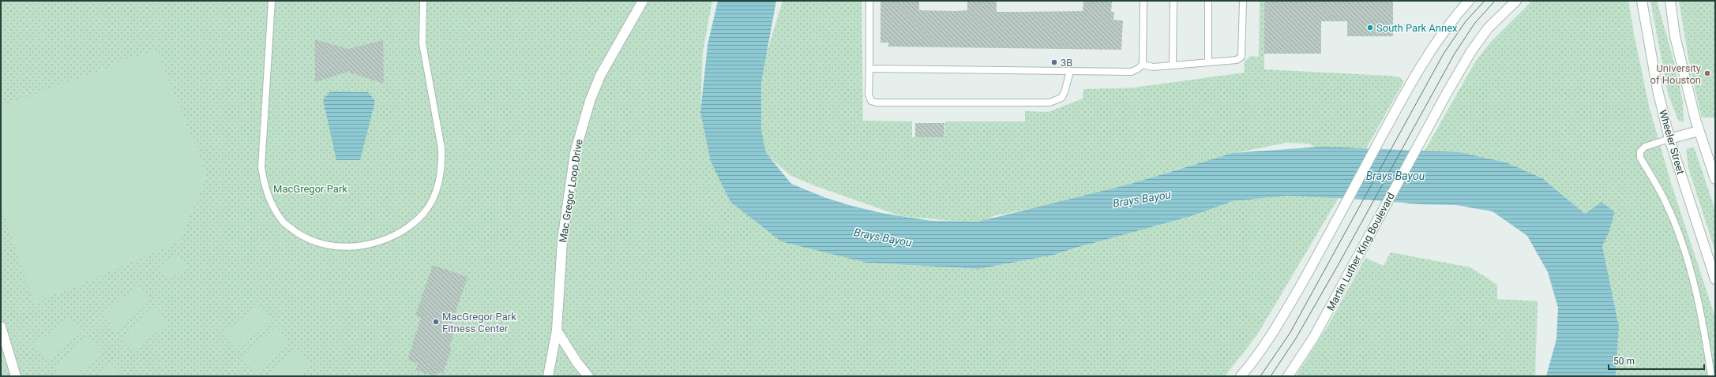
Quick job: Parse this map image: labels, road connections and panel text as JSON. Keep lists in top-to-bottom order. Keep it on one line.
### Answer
{"streets":{"main road":["Wheeler Street","Mac Gregor Loop Drive","Martin Luther King Boulevard"]},"water":["Brays Bayou"],"parks":["MacGregor Park"],"places":["South Park Annex","3B","University of Houston","MacGregor Park Fitness Center"],"scale_bar":"50 m"}
